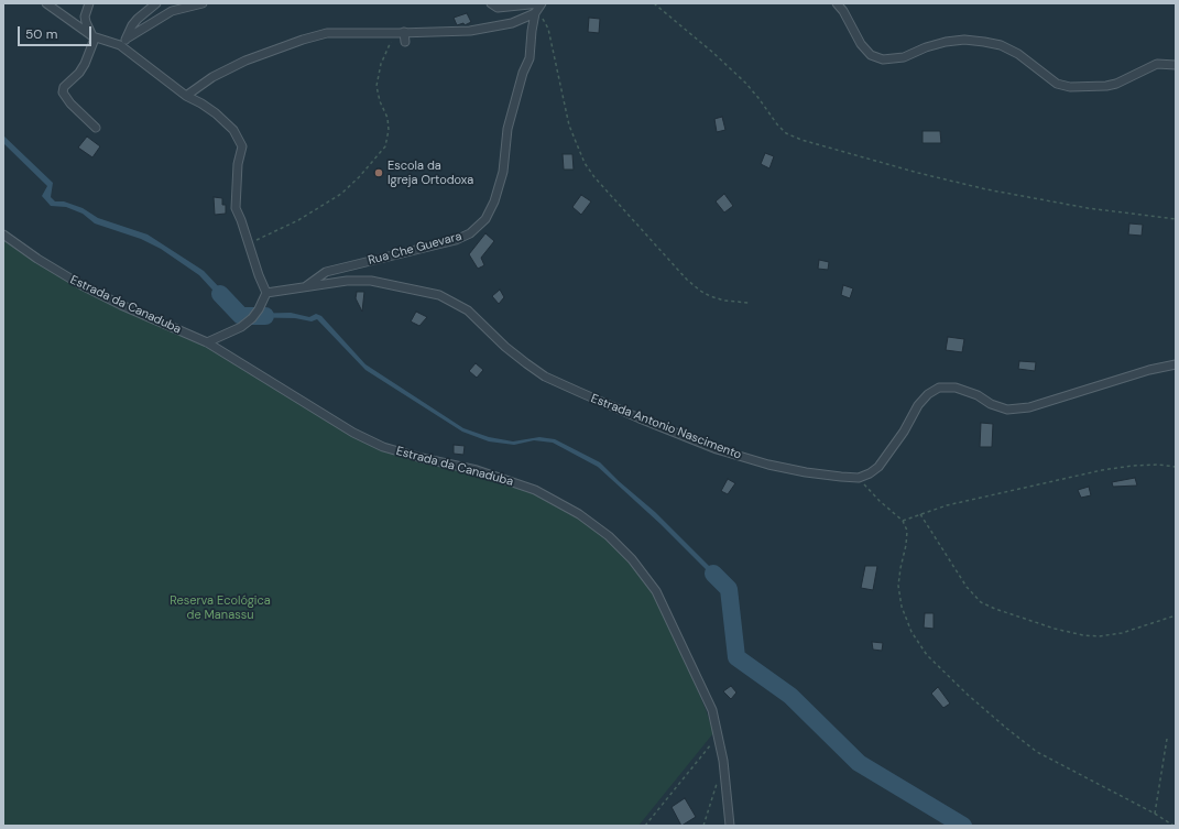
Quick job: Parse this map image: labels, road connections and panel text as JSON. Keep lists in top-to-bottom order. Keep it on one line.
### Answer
{"streets":{"street":["Rua Che Guevara","Estrada da Canaduba","Estrada Antonio Nascimento"]},"crossings":[["Rua Che Guevara","Estrada Antonio Nascimento"]],"parks":["Reserva Ecológica de Manassu"],"places":["Escola da Igreja Ortodoxa"],"scale_bar":"50 m"}
